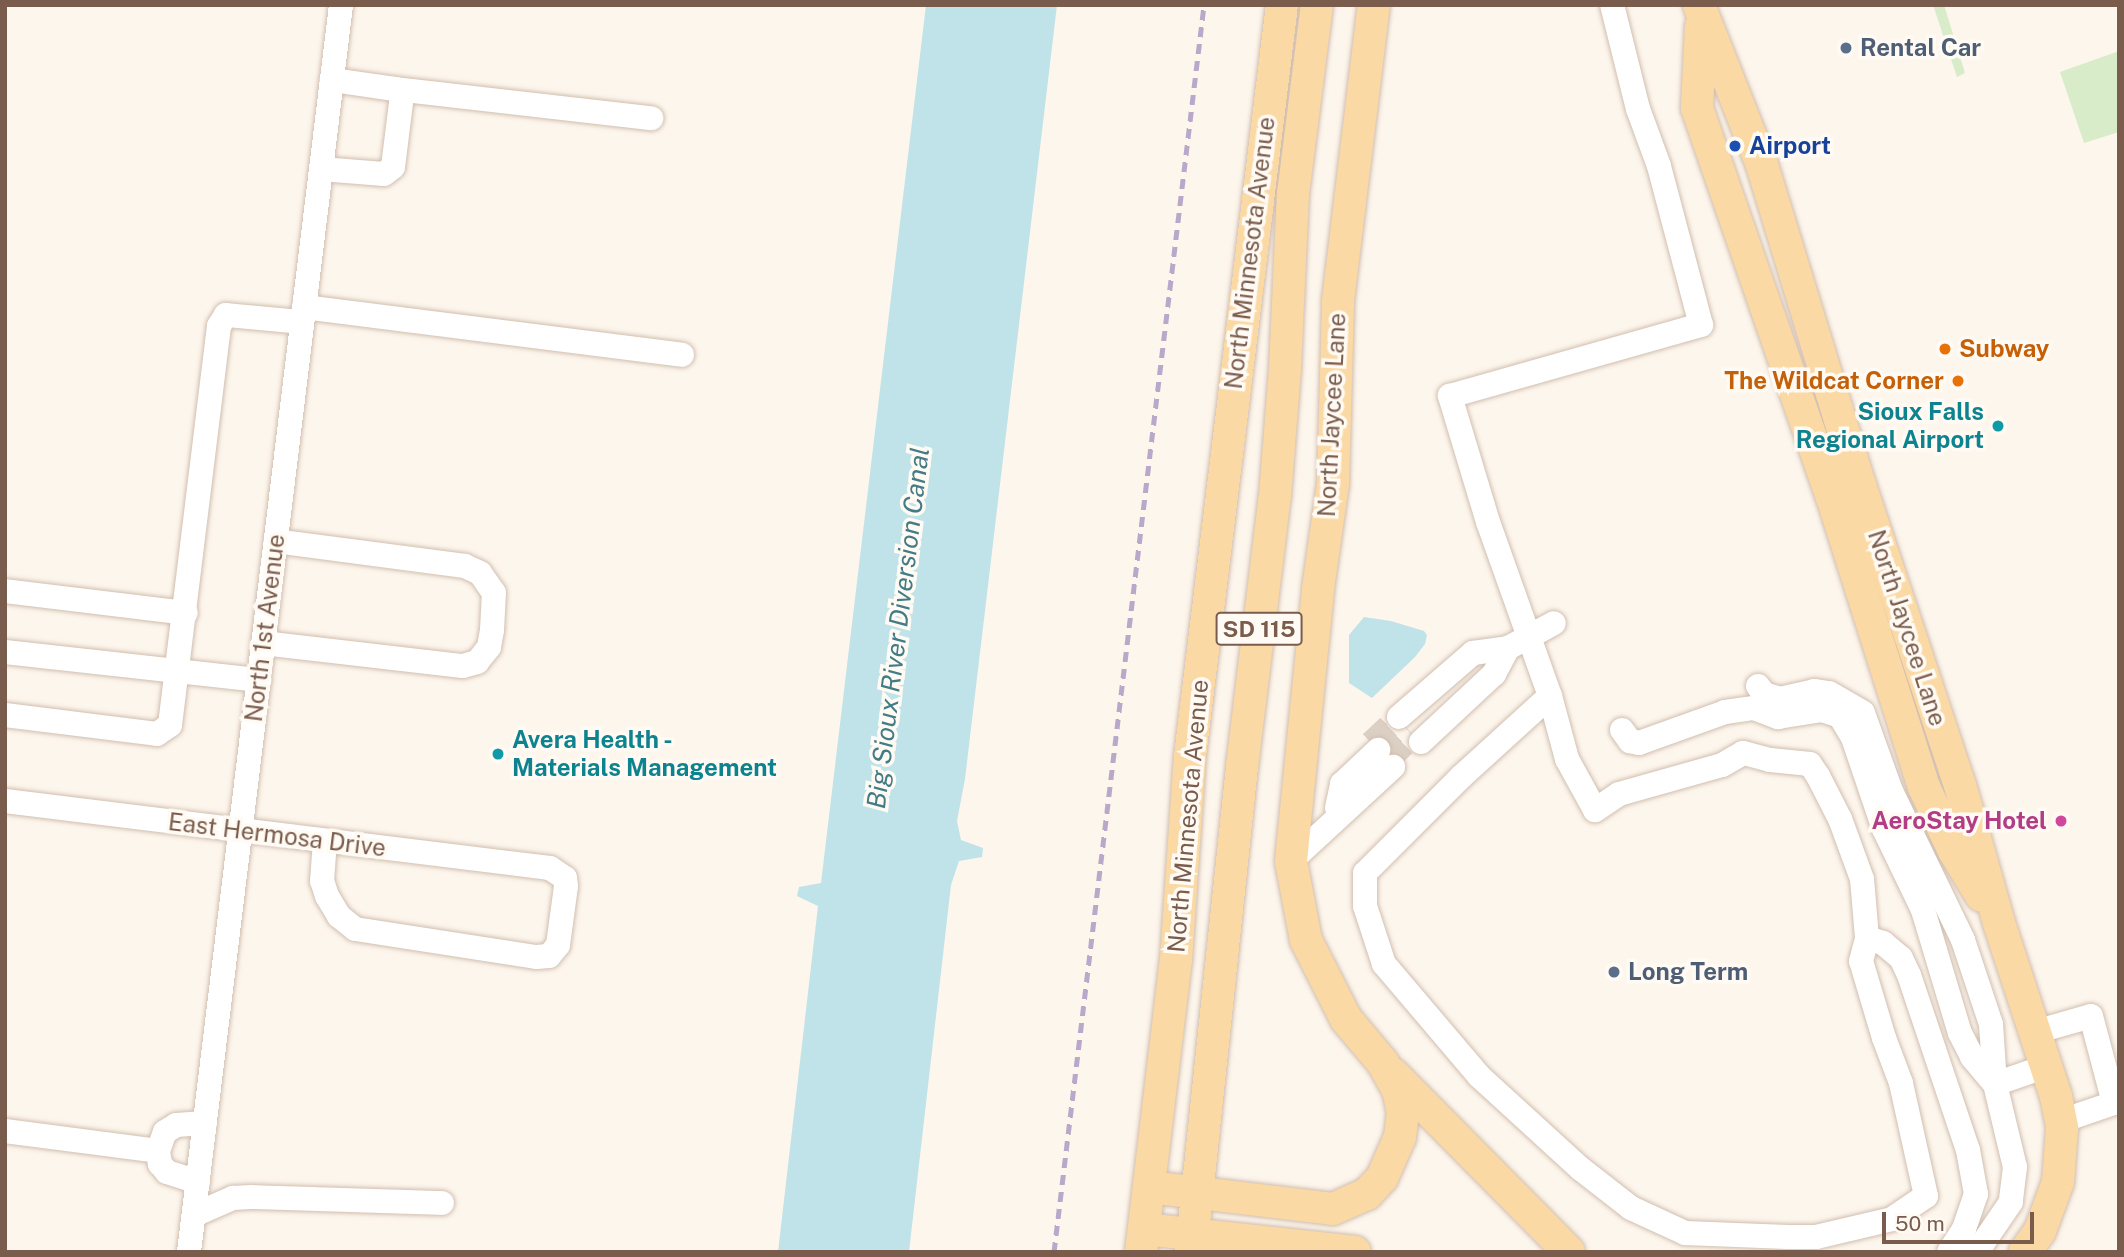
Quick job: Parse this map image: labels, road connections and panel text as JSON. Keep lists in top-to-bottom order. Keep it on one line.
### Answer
{"streets":{"main road":["North Minnesota Avenue","North Jaycee Lane","SD 115"],"street":["North 1st Avenue","East Hermosa Drive"]},"crossings":[["North Minnesota Avenue","North Jaycee Lane"],["North 1st Avenue","East Hermosa Drive"]],"water":["Big Sioux River Diversion Canal"],"places":["Rental Car","Airport","Subway","The Wildcat Corner","Sioux Falls Regional Airport","Avera Health - Materials Management","AeroStay Hotel","Long Term"],"scale_bar":"50 m"}
